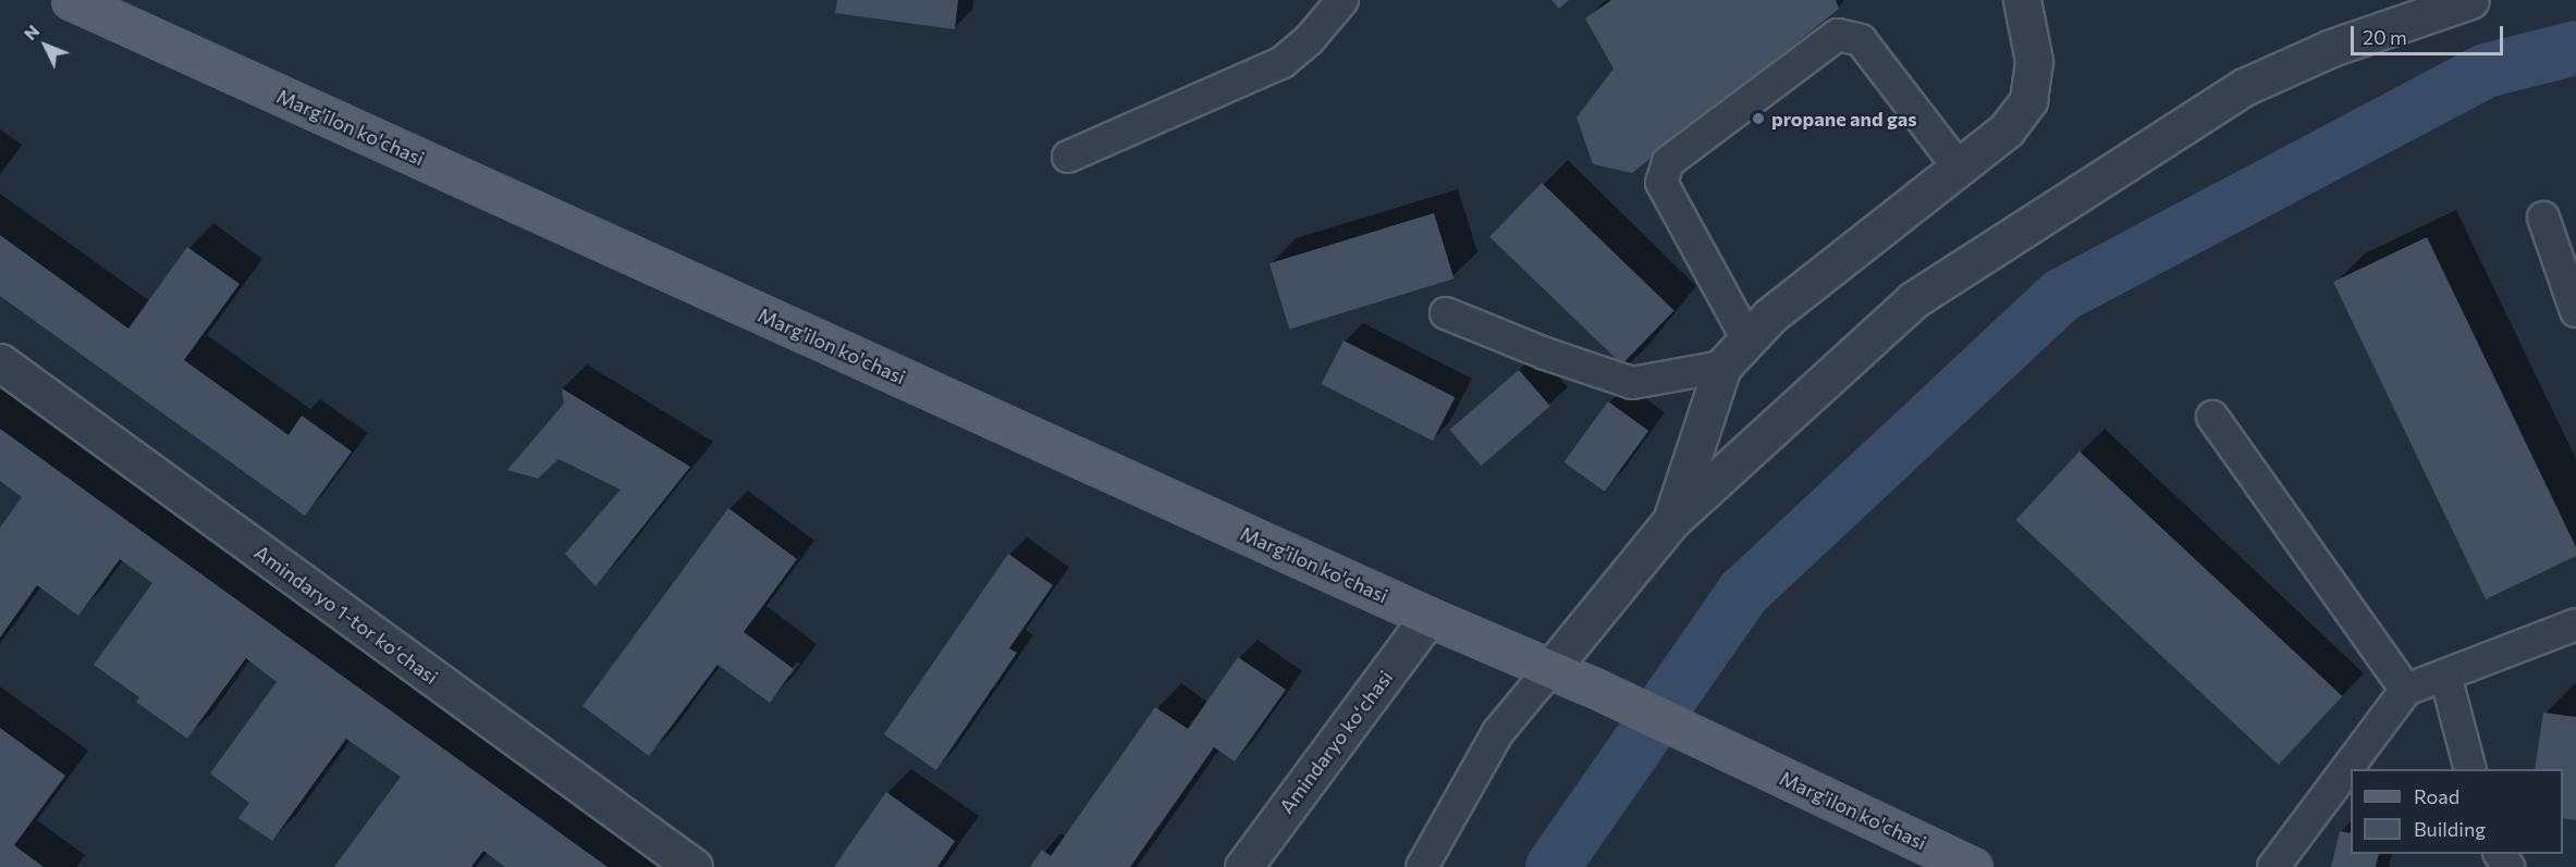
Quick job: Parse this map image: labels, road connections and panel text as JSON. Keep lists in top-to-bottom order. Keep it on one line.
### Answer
{"streets":{"main road":["Marg'ilon ko'chasi"],"street":["Amindaryo 1-tor koʻchasi","Amindaryo koʻchasi"]},"crossings":[["Marg'ilon ko'chasi","Amindaryo koʻchasi"]],"places":["propane and gas"],"legend":["Road","Building"],"scale_bar":"20 m","north":"top left"}
